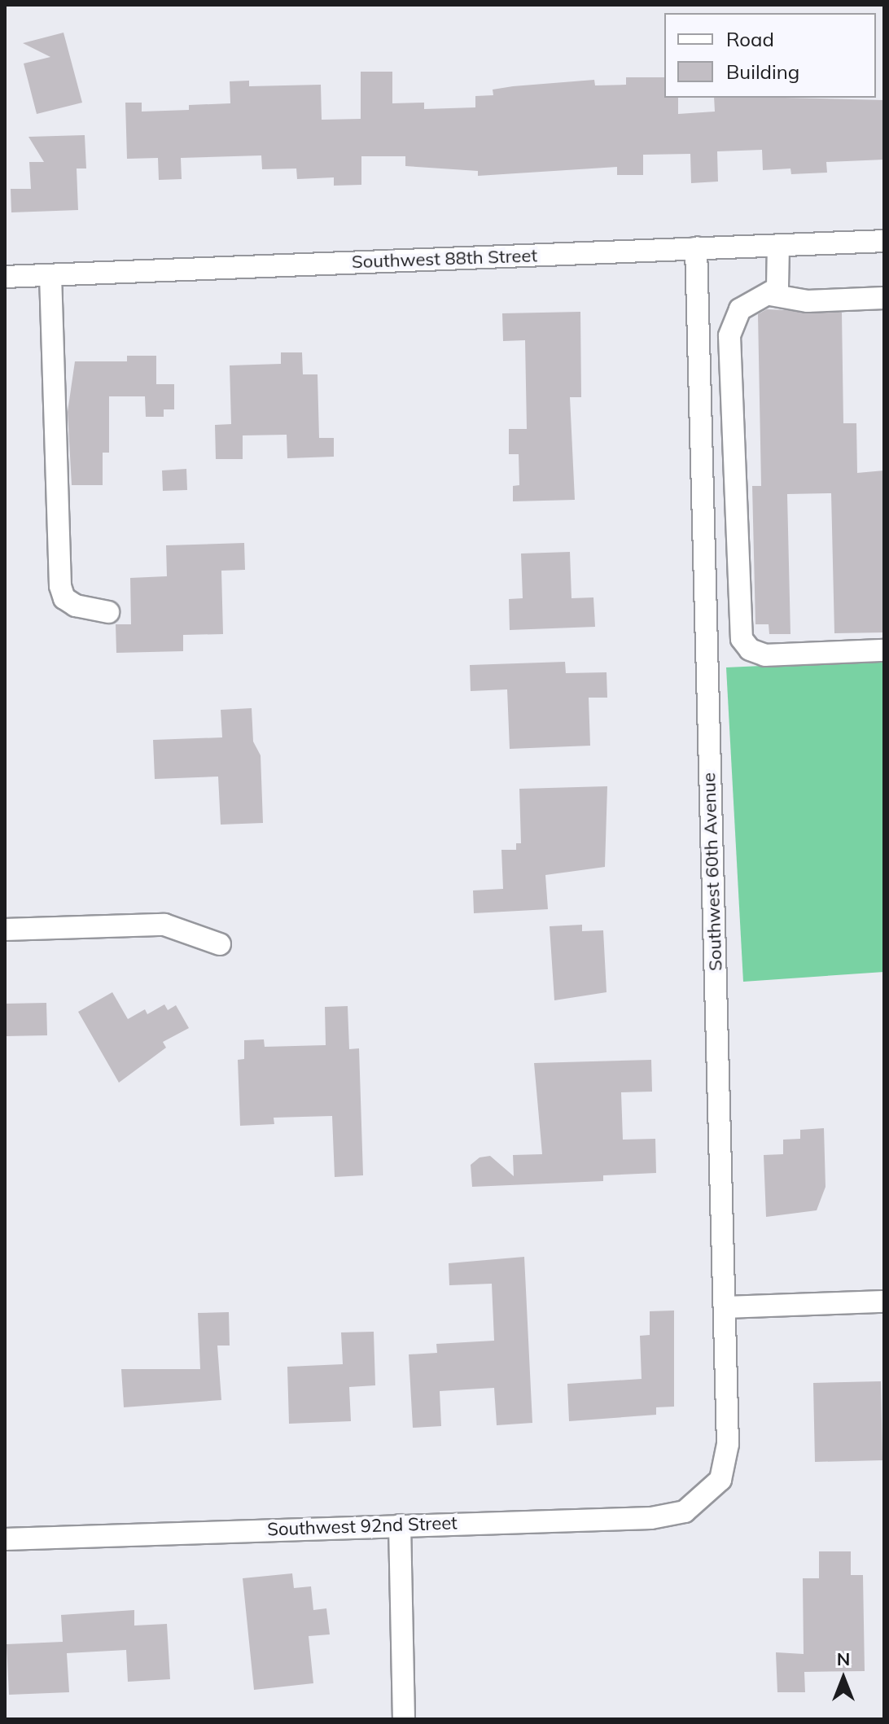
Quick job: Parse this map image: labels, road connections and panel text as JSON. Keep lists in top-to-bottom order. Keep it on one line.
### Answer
{"streets":{"street":["Southwest 88th Street","Southwest 60th Avenue","Southwest 92nd Street"]},"crossings":[["Southwest 88th Street","Southwest 60th Avenue"],["Southwest 60th Avenue","Southwest 92nd Street"]],"legend":["Road","Building"],"north":"top"}
